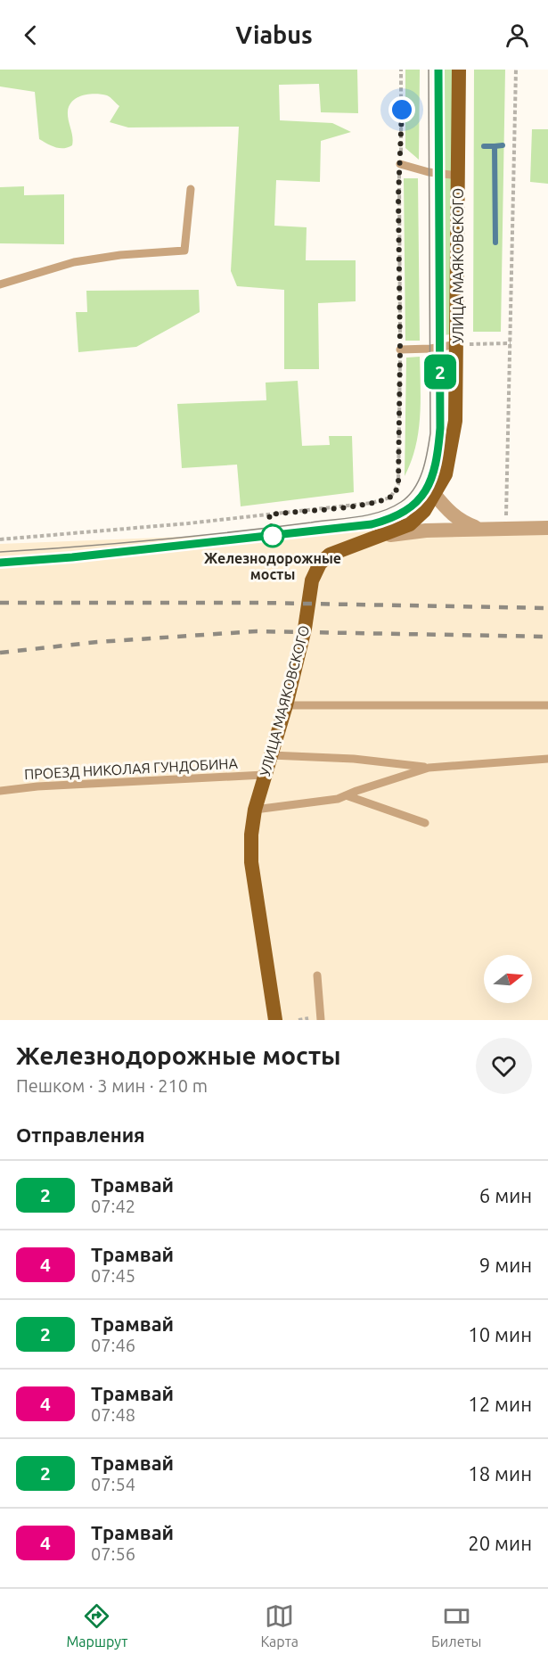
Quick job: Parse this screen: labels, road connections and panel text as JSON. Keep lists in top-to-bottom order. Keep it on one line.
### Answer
{"streets":{"main road":["УЛИЦА МАЯКОВСКОГО"],"lane":["ПРОЕЗД НИКОЛАЯ ГУНДОБИНА"]},"crossings":[["УЛИЦА МАЯКОВСКОГО","ПРОЕЗД НИКОЛАЯ ГУНДОБИНА"]],"places":["Железнодорожные мосты"],"lines":["tram line 2"],"north":"right","page":{"header":"Viabus","on_map":"2","heading":[["Железнодорожные мосты","Пешком · 3 мин · 210 m"],"Отправления"],"list":[{"mark":"2","name":"Трамвай","note":"07:42","value":"6 мин"},{"mark":"4","name":"Трамвай","note":"07:45","value":"9 мин"},{"mark":"2","name":"Трамвай","note":"07:46","value":"10 мин"},{"mark":"4","name":"Трамвай","note":"07:48","value":"12 мин"},{"mark":"2","name":"Трамвай","note":"07:54","value":"18 мин"},{"mark":"4","name":"Трамвай","note":"07:56","value":"20 мин"}],"tabs":["Маршрут","Карта","Билеты"]}}
